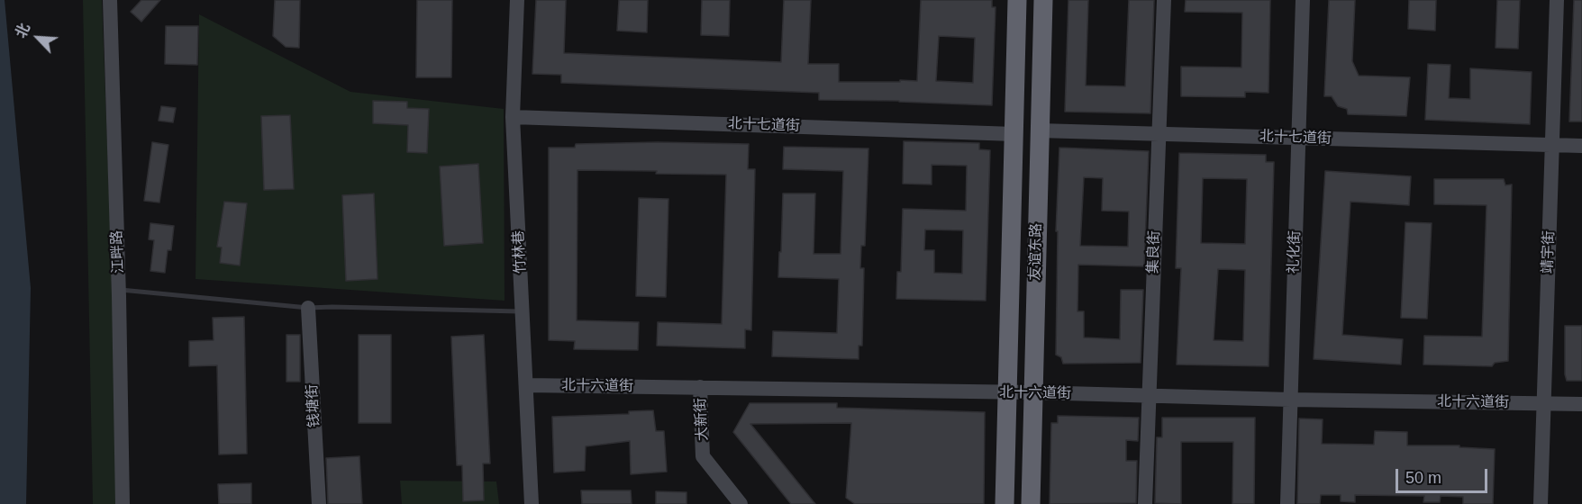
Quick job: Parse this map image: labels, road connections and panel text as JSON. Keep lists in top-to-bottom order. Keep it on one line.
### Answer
{"streets":{"highway":["友谊东路"],"street":["北十七道街","江畔路","竹林巷","集良街","礼化街","靖宇街","北十六道街","钱塘街","大新街"]},"crossings":[["北十七道街","竹林巷"],["北十七道街","友谊东路"],["北十七道街","集良街"],["北十七道街","礼化街"],["北十七道街","靖宇街"],["竹林巷","北十六道街"],["友谊东路","北十六道街"],["集良街","北十六道街"],["礼化街","北十六道街"],["靖宇街","北十六道街"],["北十六道街","大新街"]],"scale_bar":"50 m","north":"top left"}
